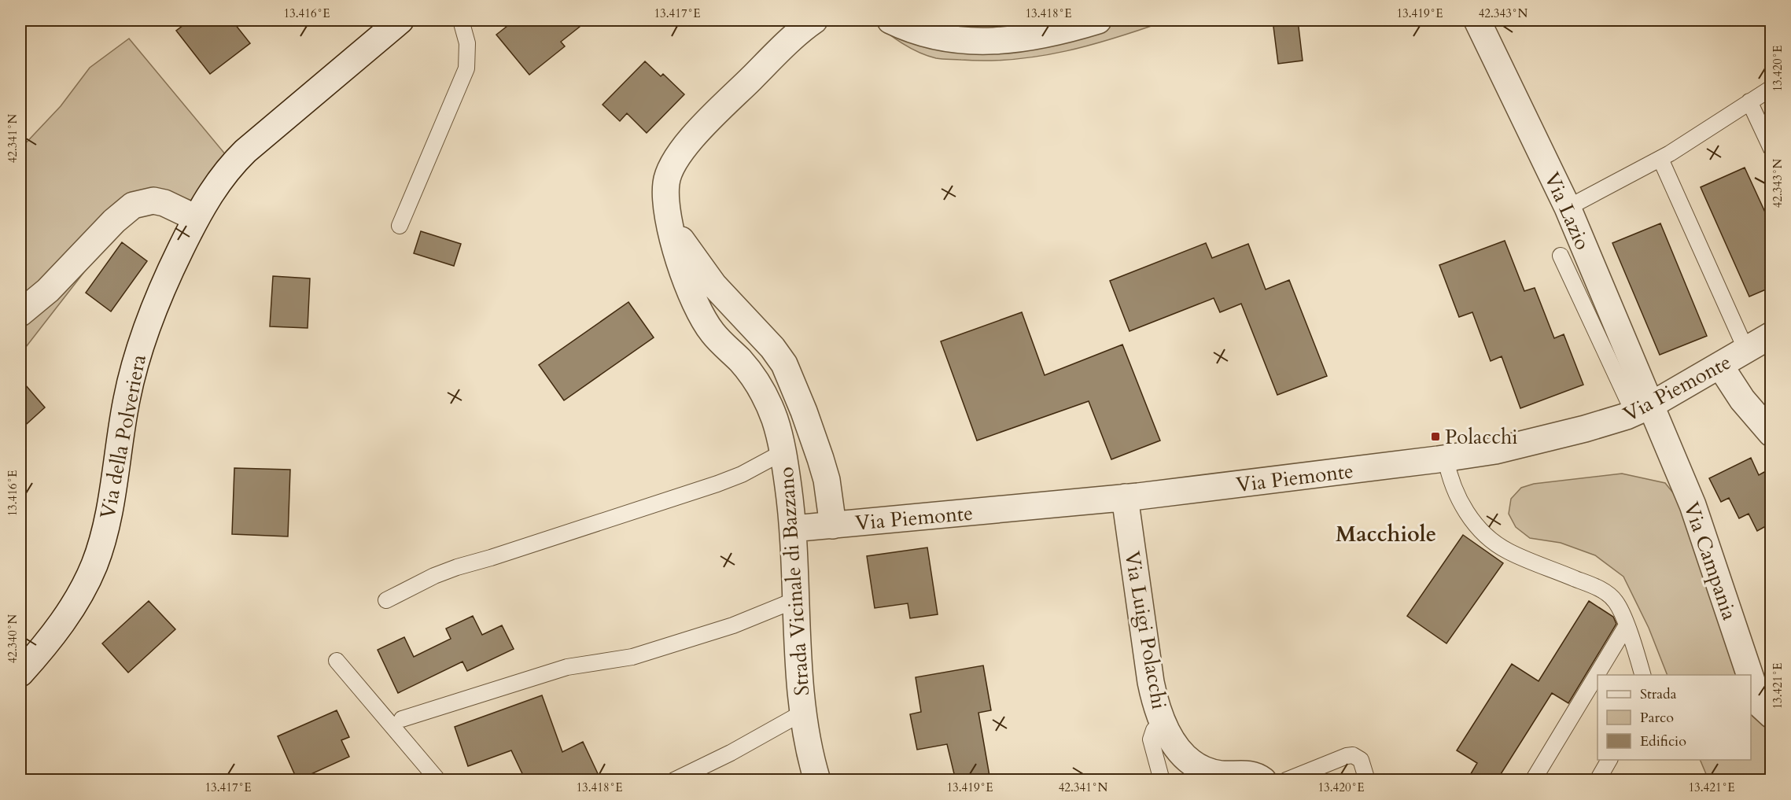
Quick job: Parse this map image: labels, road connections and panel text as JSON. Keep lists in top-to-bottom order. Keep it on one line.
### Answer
{"streets":{"street":["Via Lazio","Via Piemonte","Via della Polveriera","Via Campania","Strada Vicinale di Bazzano","Via Luigi Polacchi"]},"crossings":[["Via Lazio","Via Piemonte"],["Via Lazio","Via Campania"],["Via Piemonte","Via Campania"],["Via Piemonte","Strada Vicinale di Bazzano"],["Via Piemonte","Via Luigi Polacchi"]],"districts":["Macchiole"],"places":{"transit":["Polacchi"]},"legend":["Strada","Parco","Edificio"],"coordinates":["13.416°E","13.417°E","13.418°E","13.419°E","42.343°N","13.420°E","42.341°N","42.340°N","13.421°E"]}
